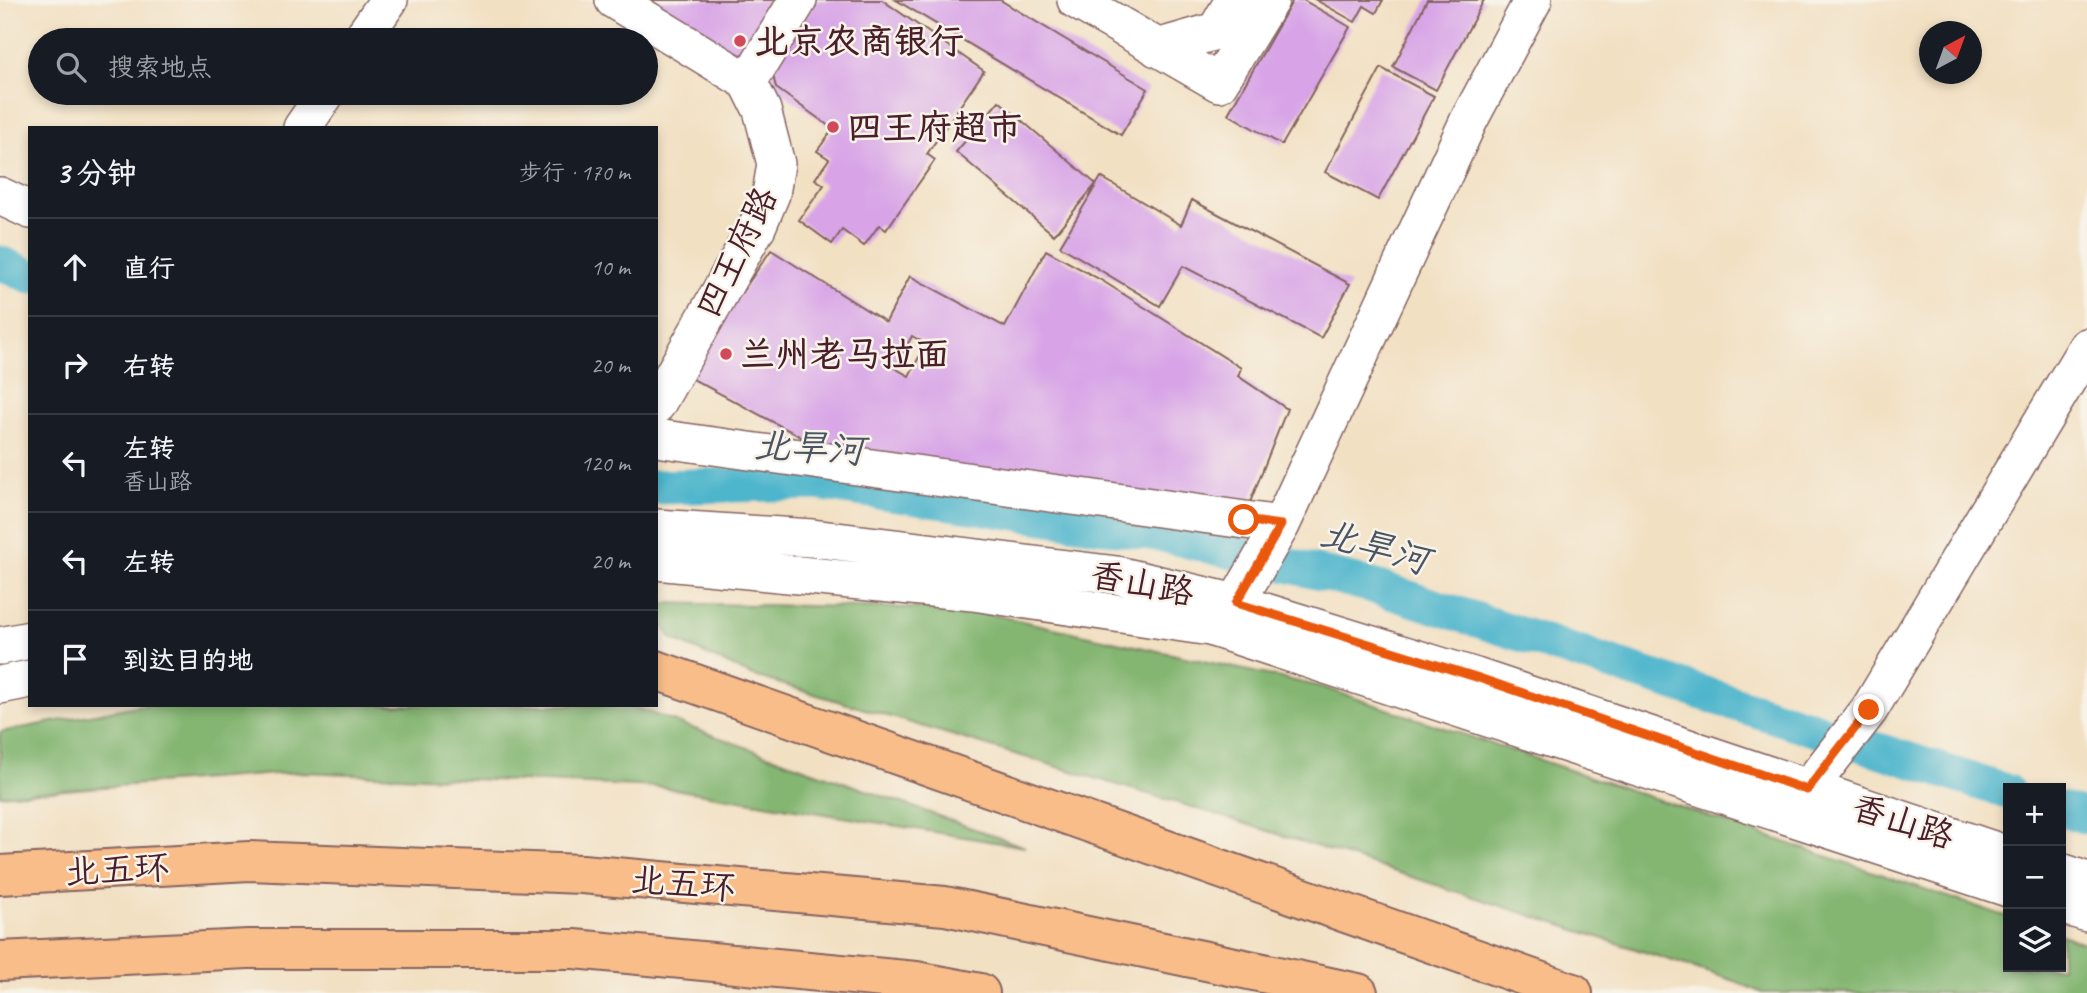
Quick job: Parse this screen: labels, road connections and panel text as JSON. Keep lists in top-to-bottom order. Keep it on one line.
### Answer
{"streets":{"highway":["北五环"],"street":["四王府路","香山路"]},"water":["北旱河"],"places":["北京农商银行","四王府超市","兰州老马拉面"],"north":"top right","page":{"search":"搜索地点","heading":["3 分钟","步行 · 170 m"],"list":[["直行","10 m"],["右转","20 m"],["左转","香山路","120 m"],["左转","20 m"],"到达目的地"],"map_buttons":["+","−"]}}
